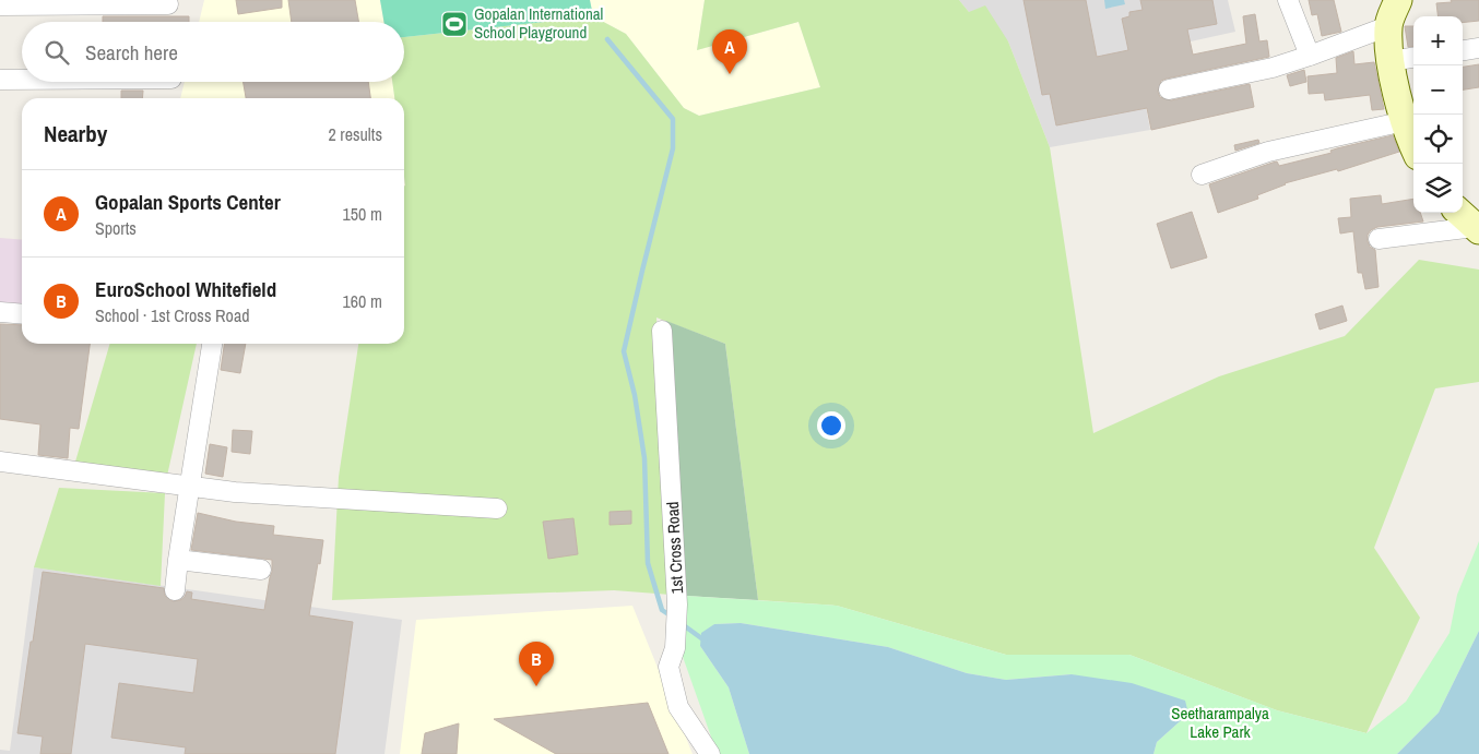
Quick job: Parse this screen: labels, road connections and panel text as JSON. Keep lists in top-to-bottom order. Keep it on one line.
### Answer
{"streets":{"street":["1st Cross Road"]},"parks":["Seetharampalya Lake Park"],"places":{"sports":["Gopalan International School Playground"]},"page":{"map_buttons":["+","−"],"search":"Search here","pins":["A","B"],"heading":["Nearby","2 results"],"list":[{"mark":"A","name":"Gopalan Sports Center","note":"Sports","value":"150 m"},{"mark":"B","name":"EuroSchool Whitefield","note":"School · 1st Cross Road","value":"160 m"}]}}
